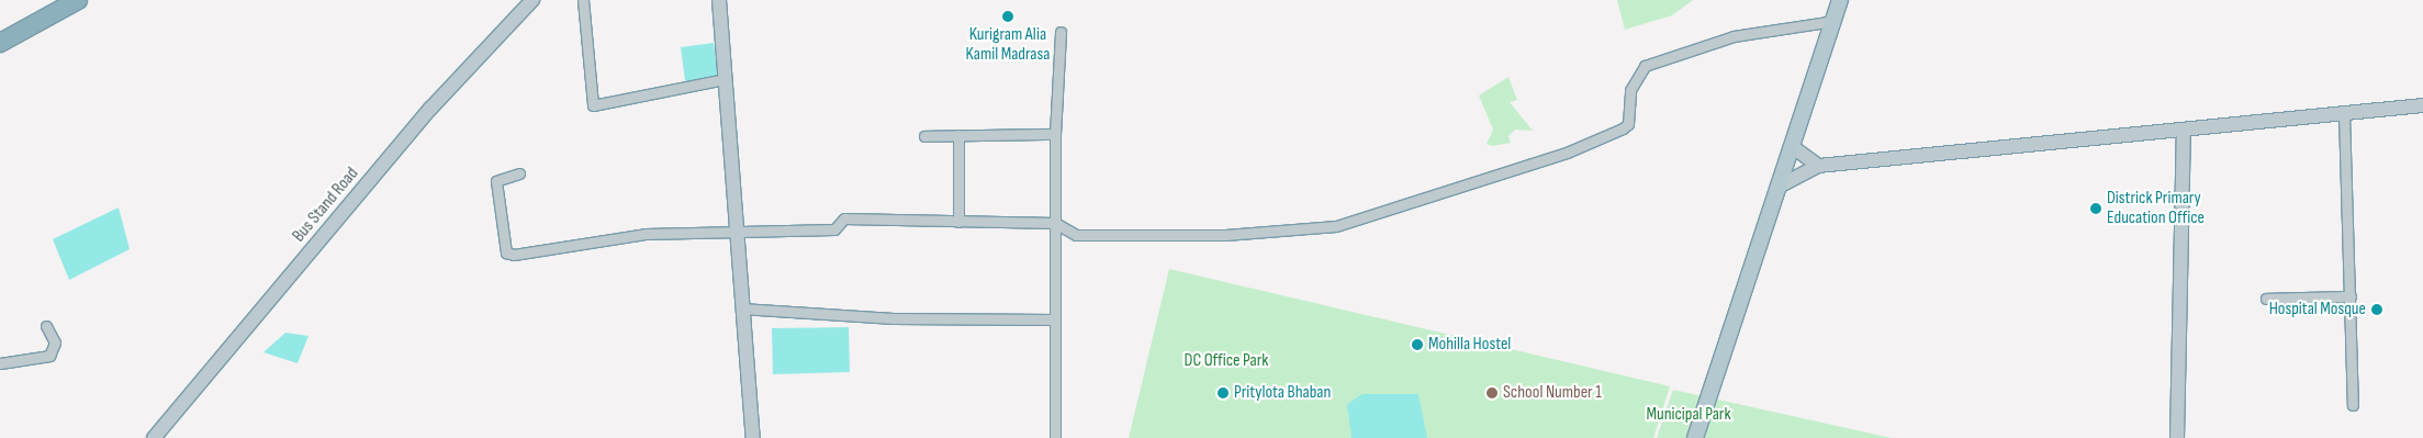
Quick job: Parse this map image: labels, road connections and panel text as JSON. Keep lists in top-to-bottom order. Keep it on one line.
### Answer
{"streets":{"street":["Bus Stand Road"]},"parks":["DC Office Park","Municipal Park"],"places":["Kurigram Alia Kamil Madrasa","Districk Primary Education Office","Hospital Mosque","Mohilla Hostel","Pritylota Bhaban","School Number 1"]}
